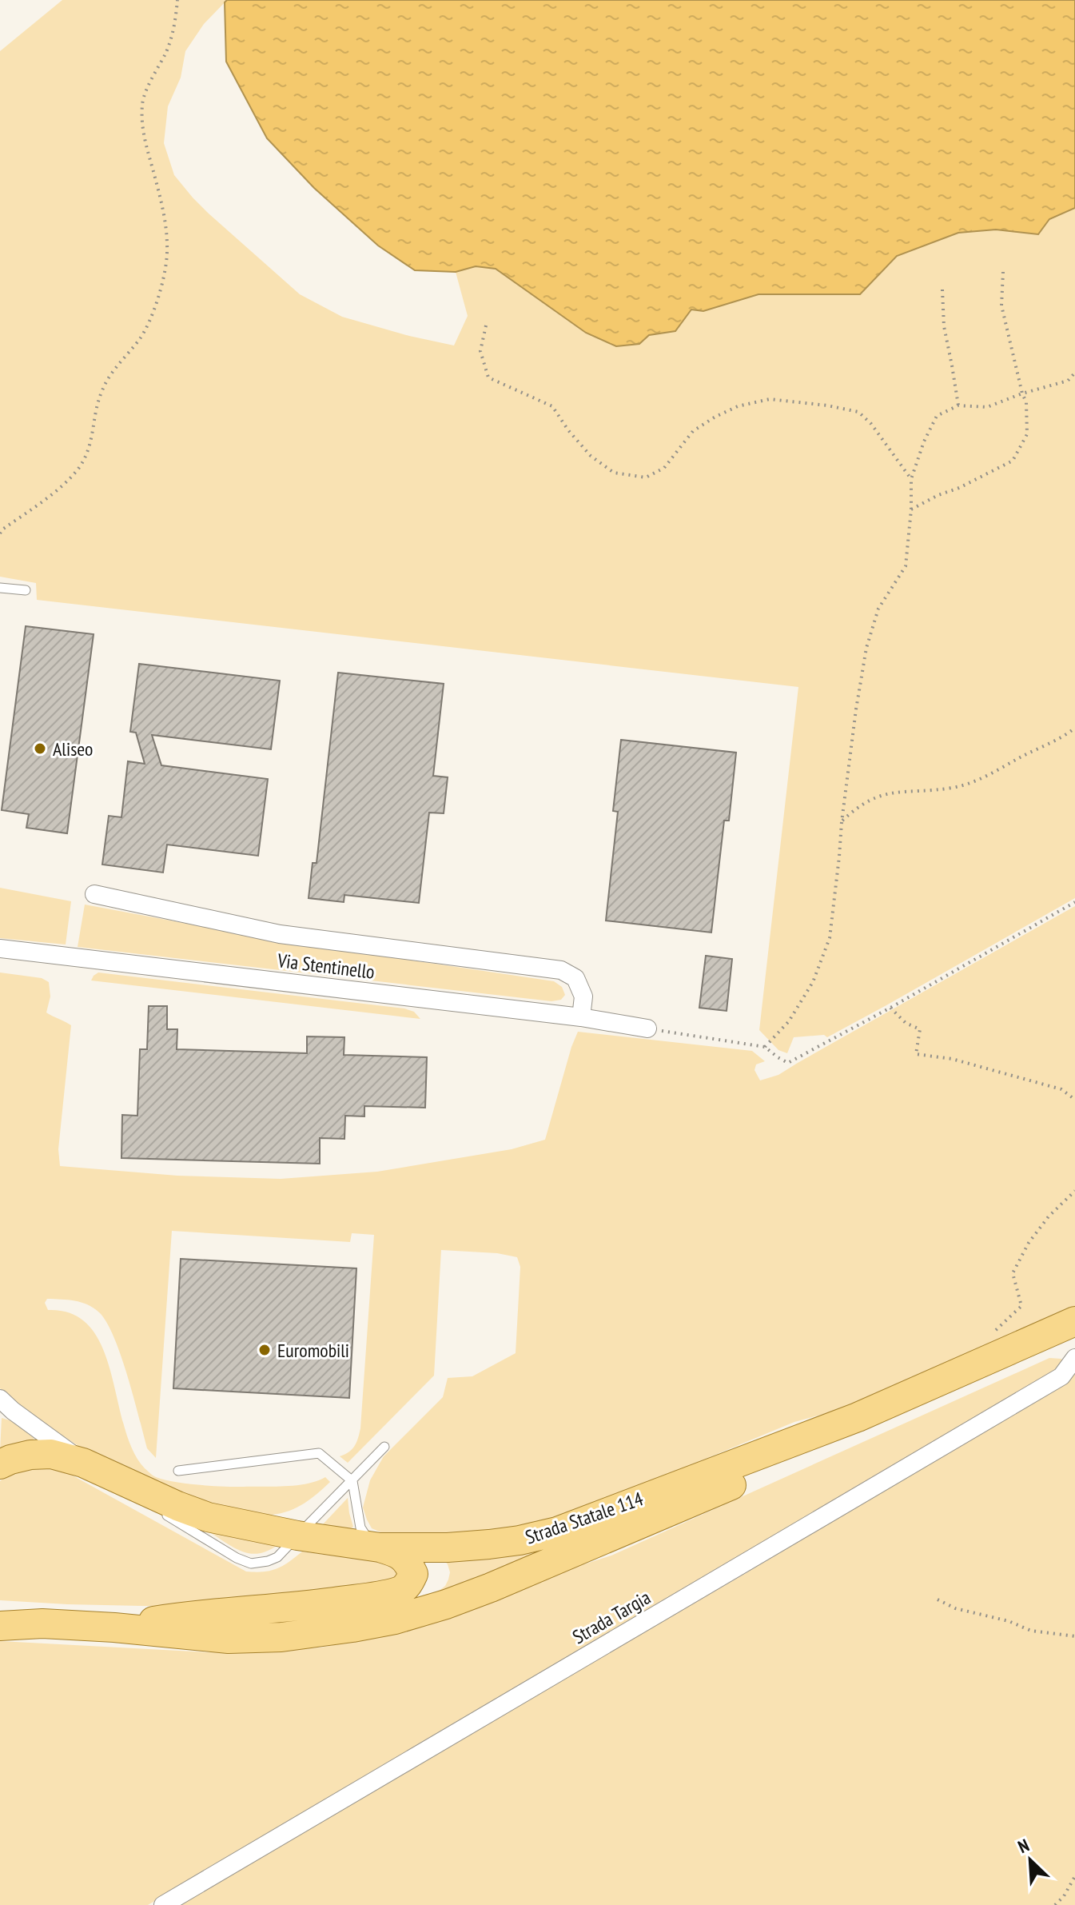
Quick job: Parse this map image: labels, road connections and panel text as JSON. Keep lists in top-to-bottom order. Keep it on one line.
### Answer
{"streets":{"main road":["Strada Statale 114"],"street":["Via Stentinello","Strada Targia"]},"places":["Aliseo","Euromobili"],"north":"top left"}
